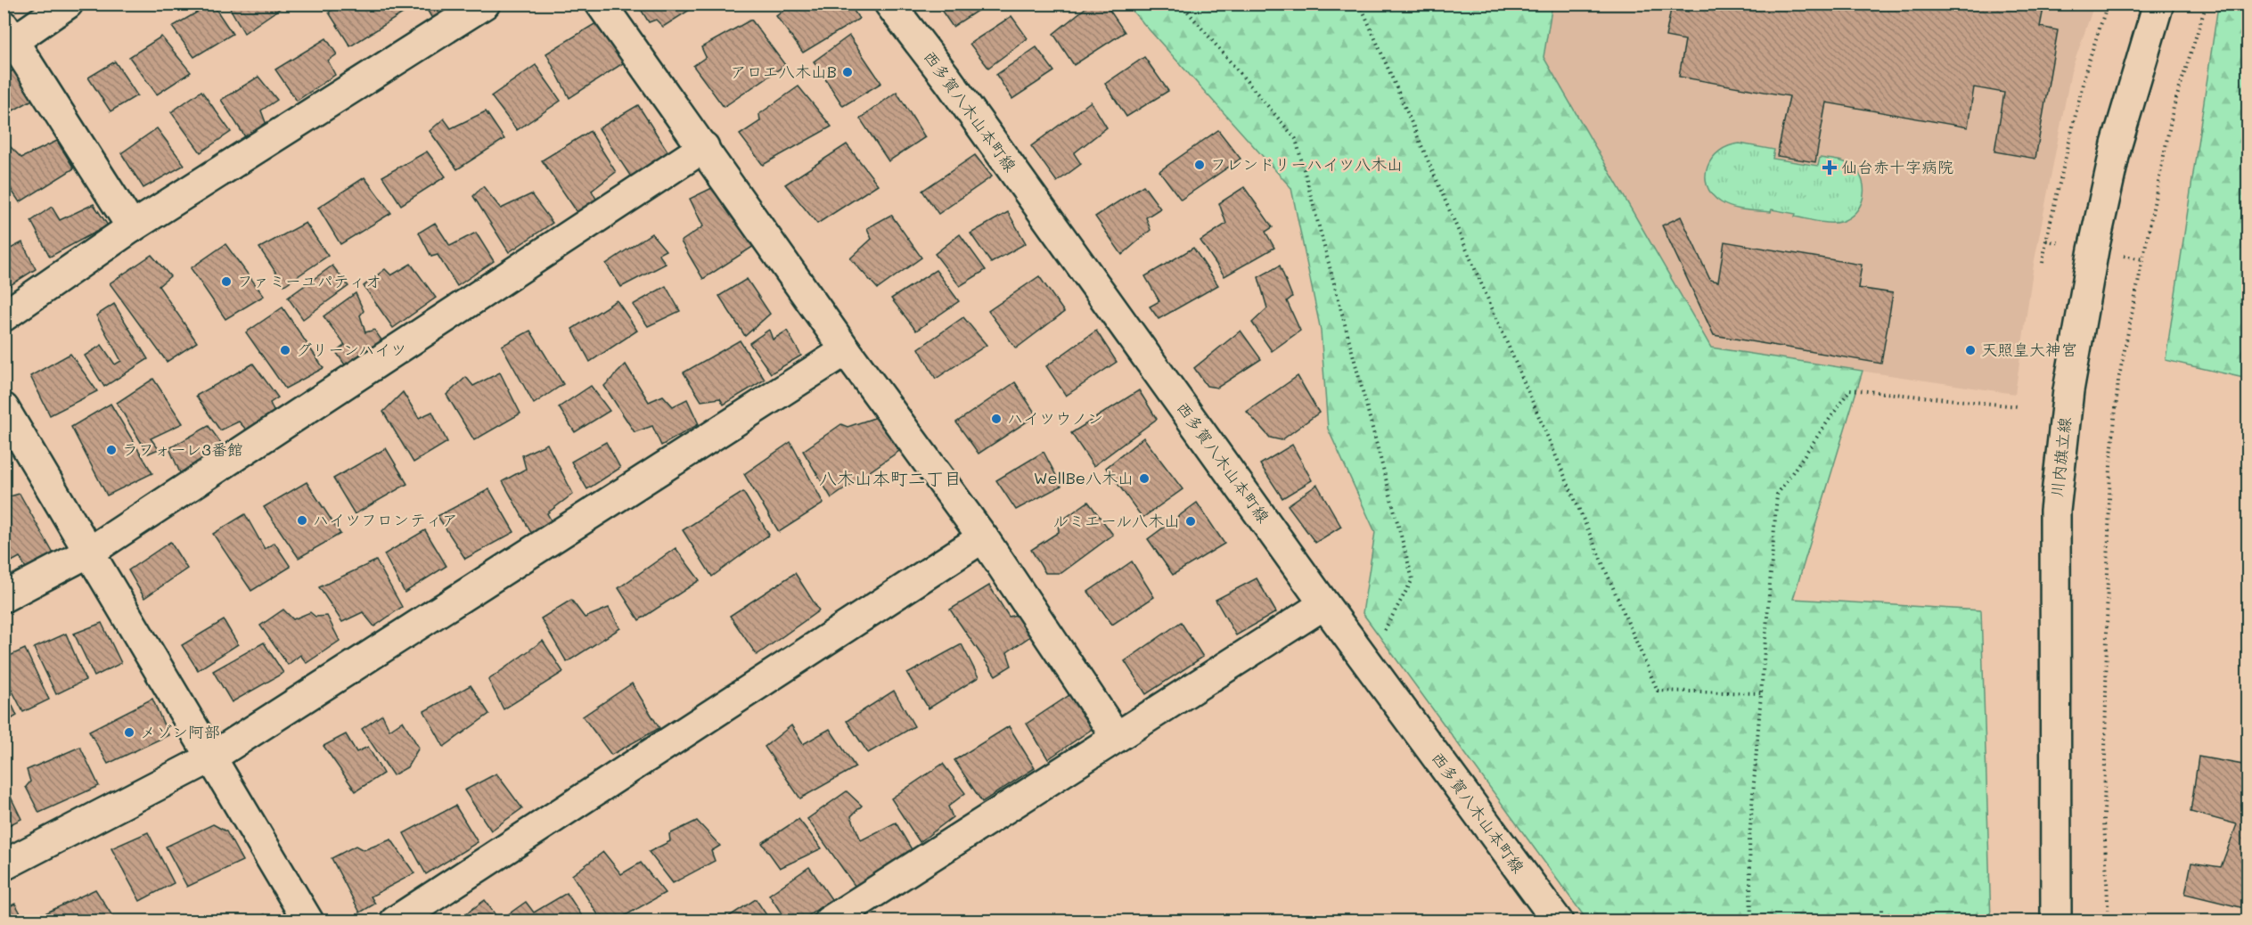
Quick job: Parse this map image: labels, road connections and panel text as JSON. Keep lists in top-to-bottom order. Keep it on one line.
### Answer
{"streets":{"street":["西多賀八木山本町線","川内旗立線"]},"districts":["八木山本町二丁目"],"places":{"other":["アロエ八木山B","フレンドリーハイツ八木山","ファミーユパティオ","グリーンハイツ","天照皇大神宮","ハイツウノン","ラフォーレ3番館","WellBe八木山","ハイツフロンティア","ルミエール八木山","メゾン阿部"],"health":["仙台赤十字病院"]}}
